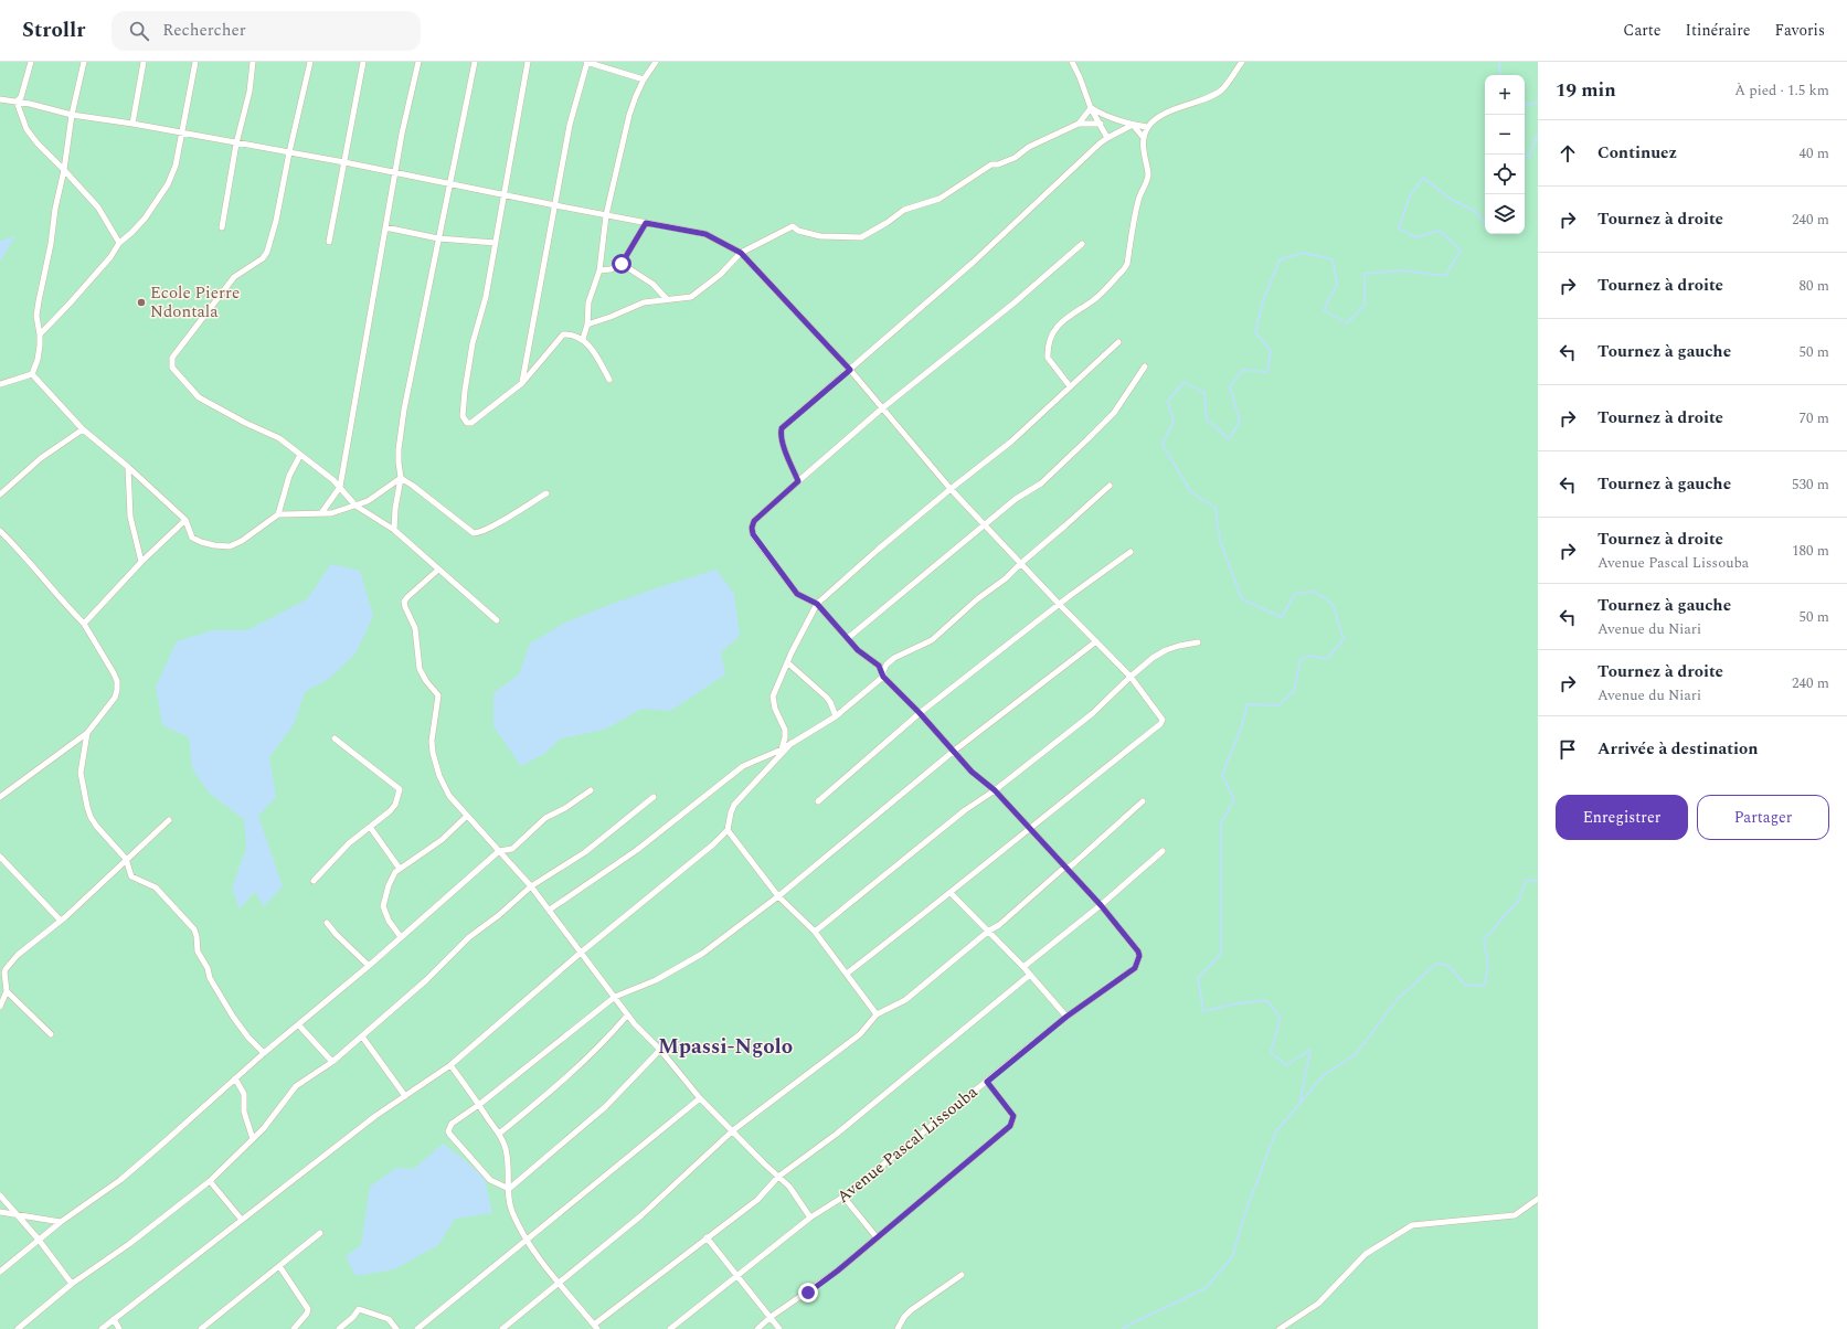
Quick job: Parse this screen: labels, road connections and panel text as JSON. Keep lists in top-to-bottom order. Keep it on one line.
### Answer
{"streets":{"street":["Avenue Pascal Lissouba"]},"districts":["Mpassi-Ngolo"],"places":["Ecole Pierre Ndontala"],"page":{"header":"Strollr","search":"Rechercher","nav":["Carte","Itinéraire","Favoris"],"heading":["19 min","À pied · 1.5 km"],"map_buttons":["+","−"],"list":[["Continuez","40 m"],["Tournez à droite","240 m"],["Tournez à droite","80 m"],["Tournez à gauche","50 m"],["Tournez à droite","70 m"],["Tournez à gauche","530 m"],["Tournez à droite","Avenue Pascal Lissouba","180 m"],["Tournez à gauche","Avenue du Niari","50 m"],["Tournez à droite","Avenue du Niari","240 m"],"Arrivée à destination"],"buttons":["Enregistrer","Partager"]}}
